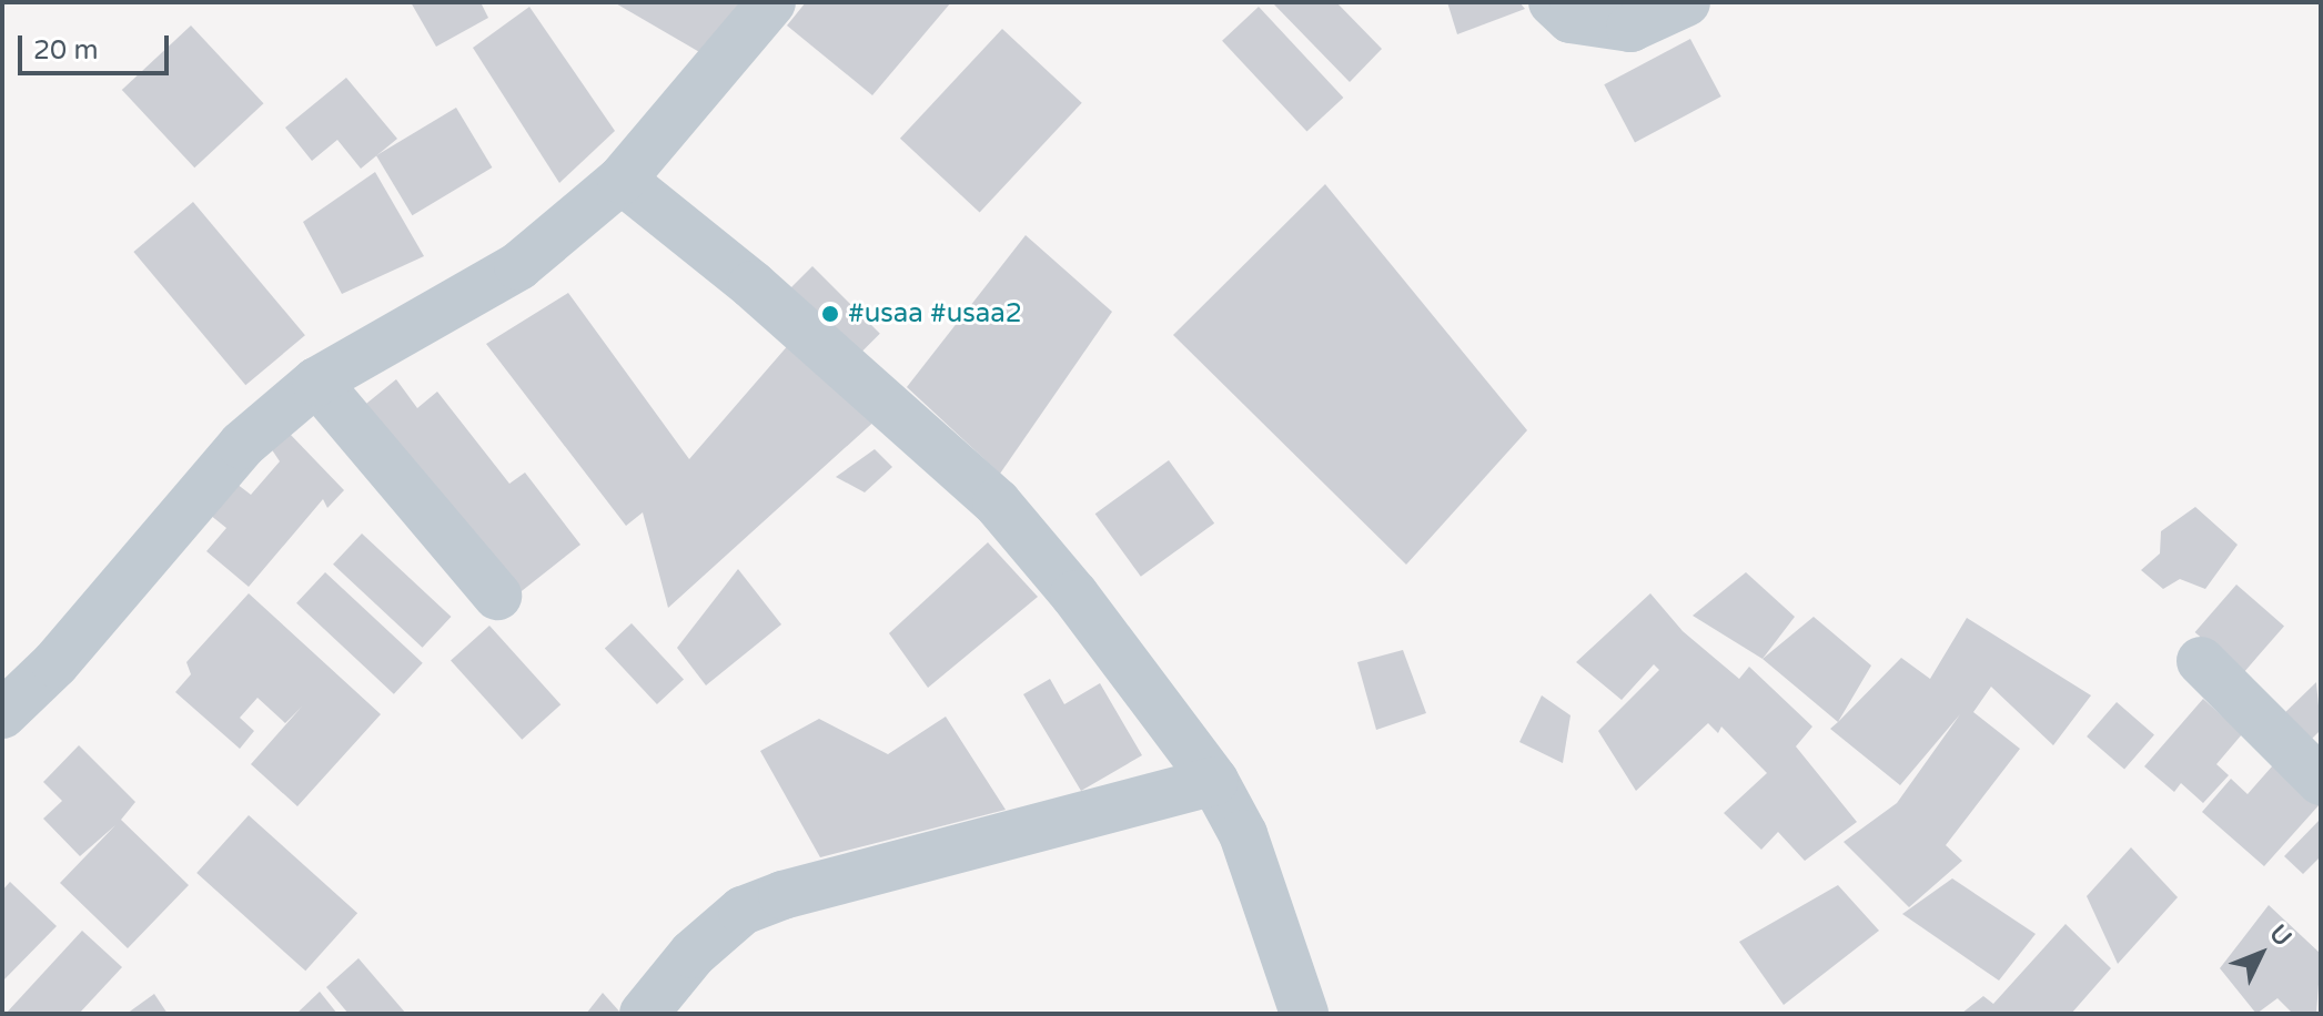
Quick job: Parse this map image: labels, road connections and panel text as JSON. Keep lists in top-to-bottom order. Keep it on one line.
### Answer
{"places":["#usaa #usaa2"],"scale_bar":"20 m","north":"top right"}
